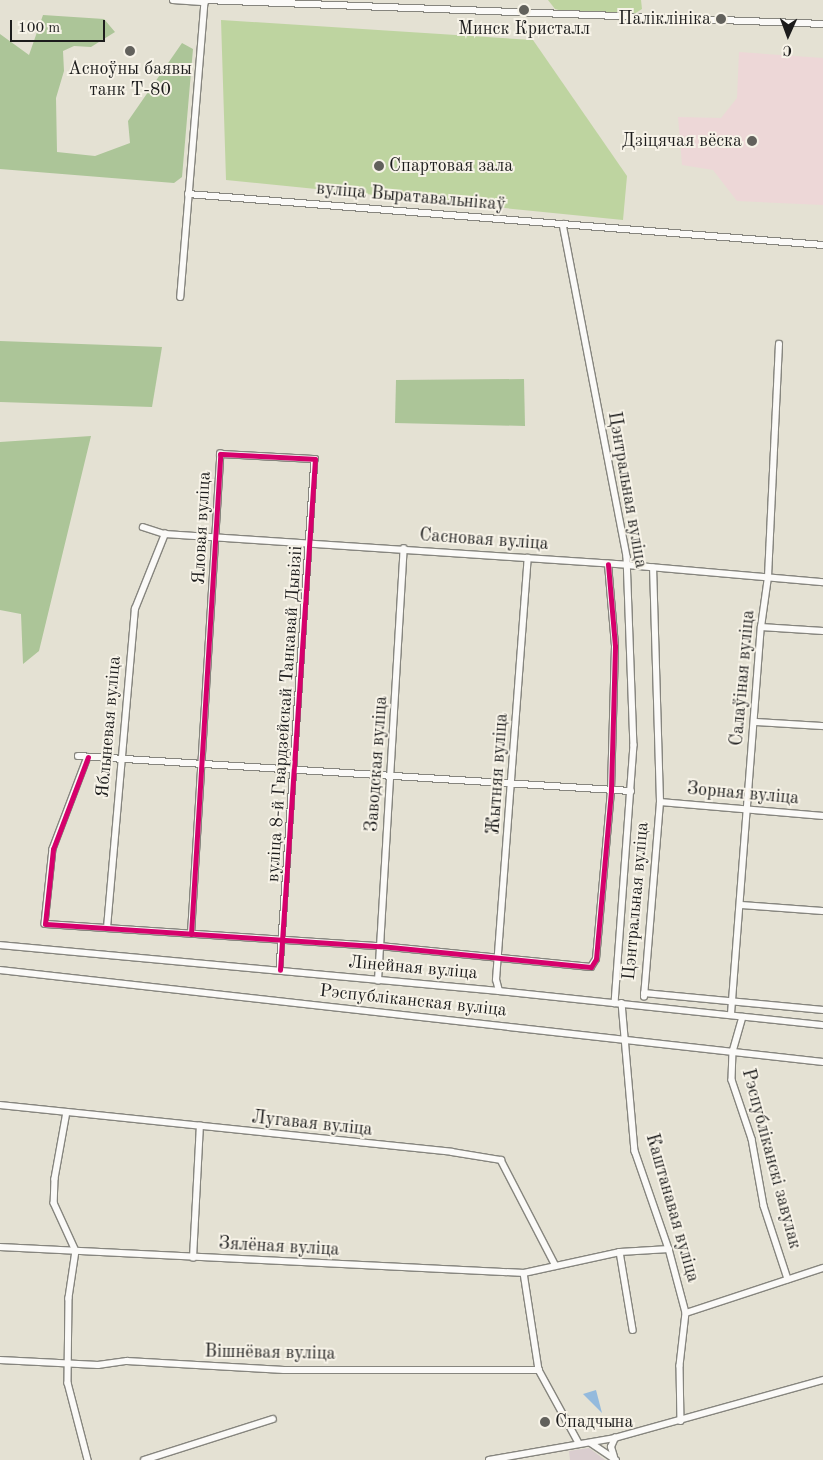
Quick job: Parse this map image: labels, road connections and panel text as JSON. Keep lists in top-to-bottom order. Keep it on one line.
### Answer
{"streets":{"street":["вуліца Выратавальнікаў","Цэнтральная вуліца","Яловая вуліца","Сасновая вуліца","Салаўіная вуліца","вуліца 8-й Гвардзейскай Танкавай Дывізіі","Яблыневая вуліца","Заводская вуліца","Жытняя вуліца","Зорная вуліца","Лінейная вуліца","Рэспубліканская вуліца","Лугавая вуліца","Рэспубліканскі завулак","Каштанавая вуліца","Зялёная вуліца","Вішнёвая вуліца"]},"crossings":[["вуліца Выратавальнікаў","Цэнтральная вуліца"],["Цэнтральная вуліца","Сасновая вуліца"],["Цэнтральная вуліца","Салаўіная вуліца"],["Цэнтральная вуліца","Зорная вуліца"],["Цэнтральная вуліца","Лінейная вуліца"],["Яловая вуліца","Сасновая вуліца"],["Яловая вуліца","вуліца 8-й Гвардзейскай Танкавай Дывізіі"],["Сасновая вуліца","Салаўіная вуліца"],["Сасновая вуліца","вуліца 8-й Гвардзейскай Танкавай Дывізіі"],["Сасновая вуліца","Яблыневая вуліца"],["Сасновая вуліца","Заводская вуліца"],["Сасновая вуліца","Жытняя вуліца"],["Салаўіная вуліца","Зорная вуліца"],["Салаўіная вуліца","Лінейная вуліца"],["вуліца 8-й Гвардзейскай Танкавай Дывізіі","Лінейная вуліца"],["Заводская вуліца","Лінейная вуліца"],["Жытняя вуліца","Лінейная вуліца"],["Лінейная вуліца","Рэспубліканскі завулак"],["Лінейная вуліца","Каштанавая вуліца"],["Рэспубліканская вуліца","Рэспубліканскі завулак"],["Рэспубліканская вуліца","Каштанавая вуліца"],["Лугавая вуліца","Зялёная вуліца"],["Каштанавая вуліца","Зялёная вуліца"]],"places":["Минск Кристалл","Паліклініка","Асноўны баявы танк Т-80","Дзіцячая вёска","Спартовая зала","Спадчына"],"scale_bar":"100 m","north":"bottom"}
